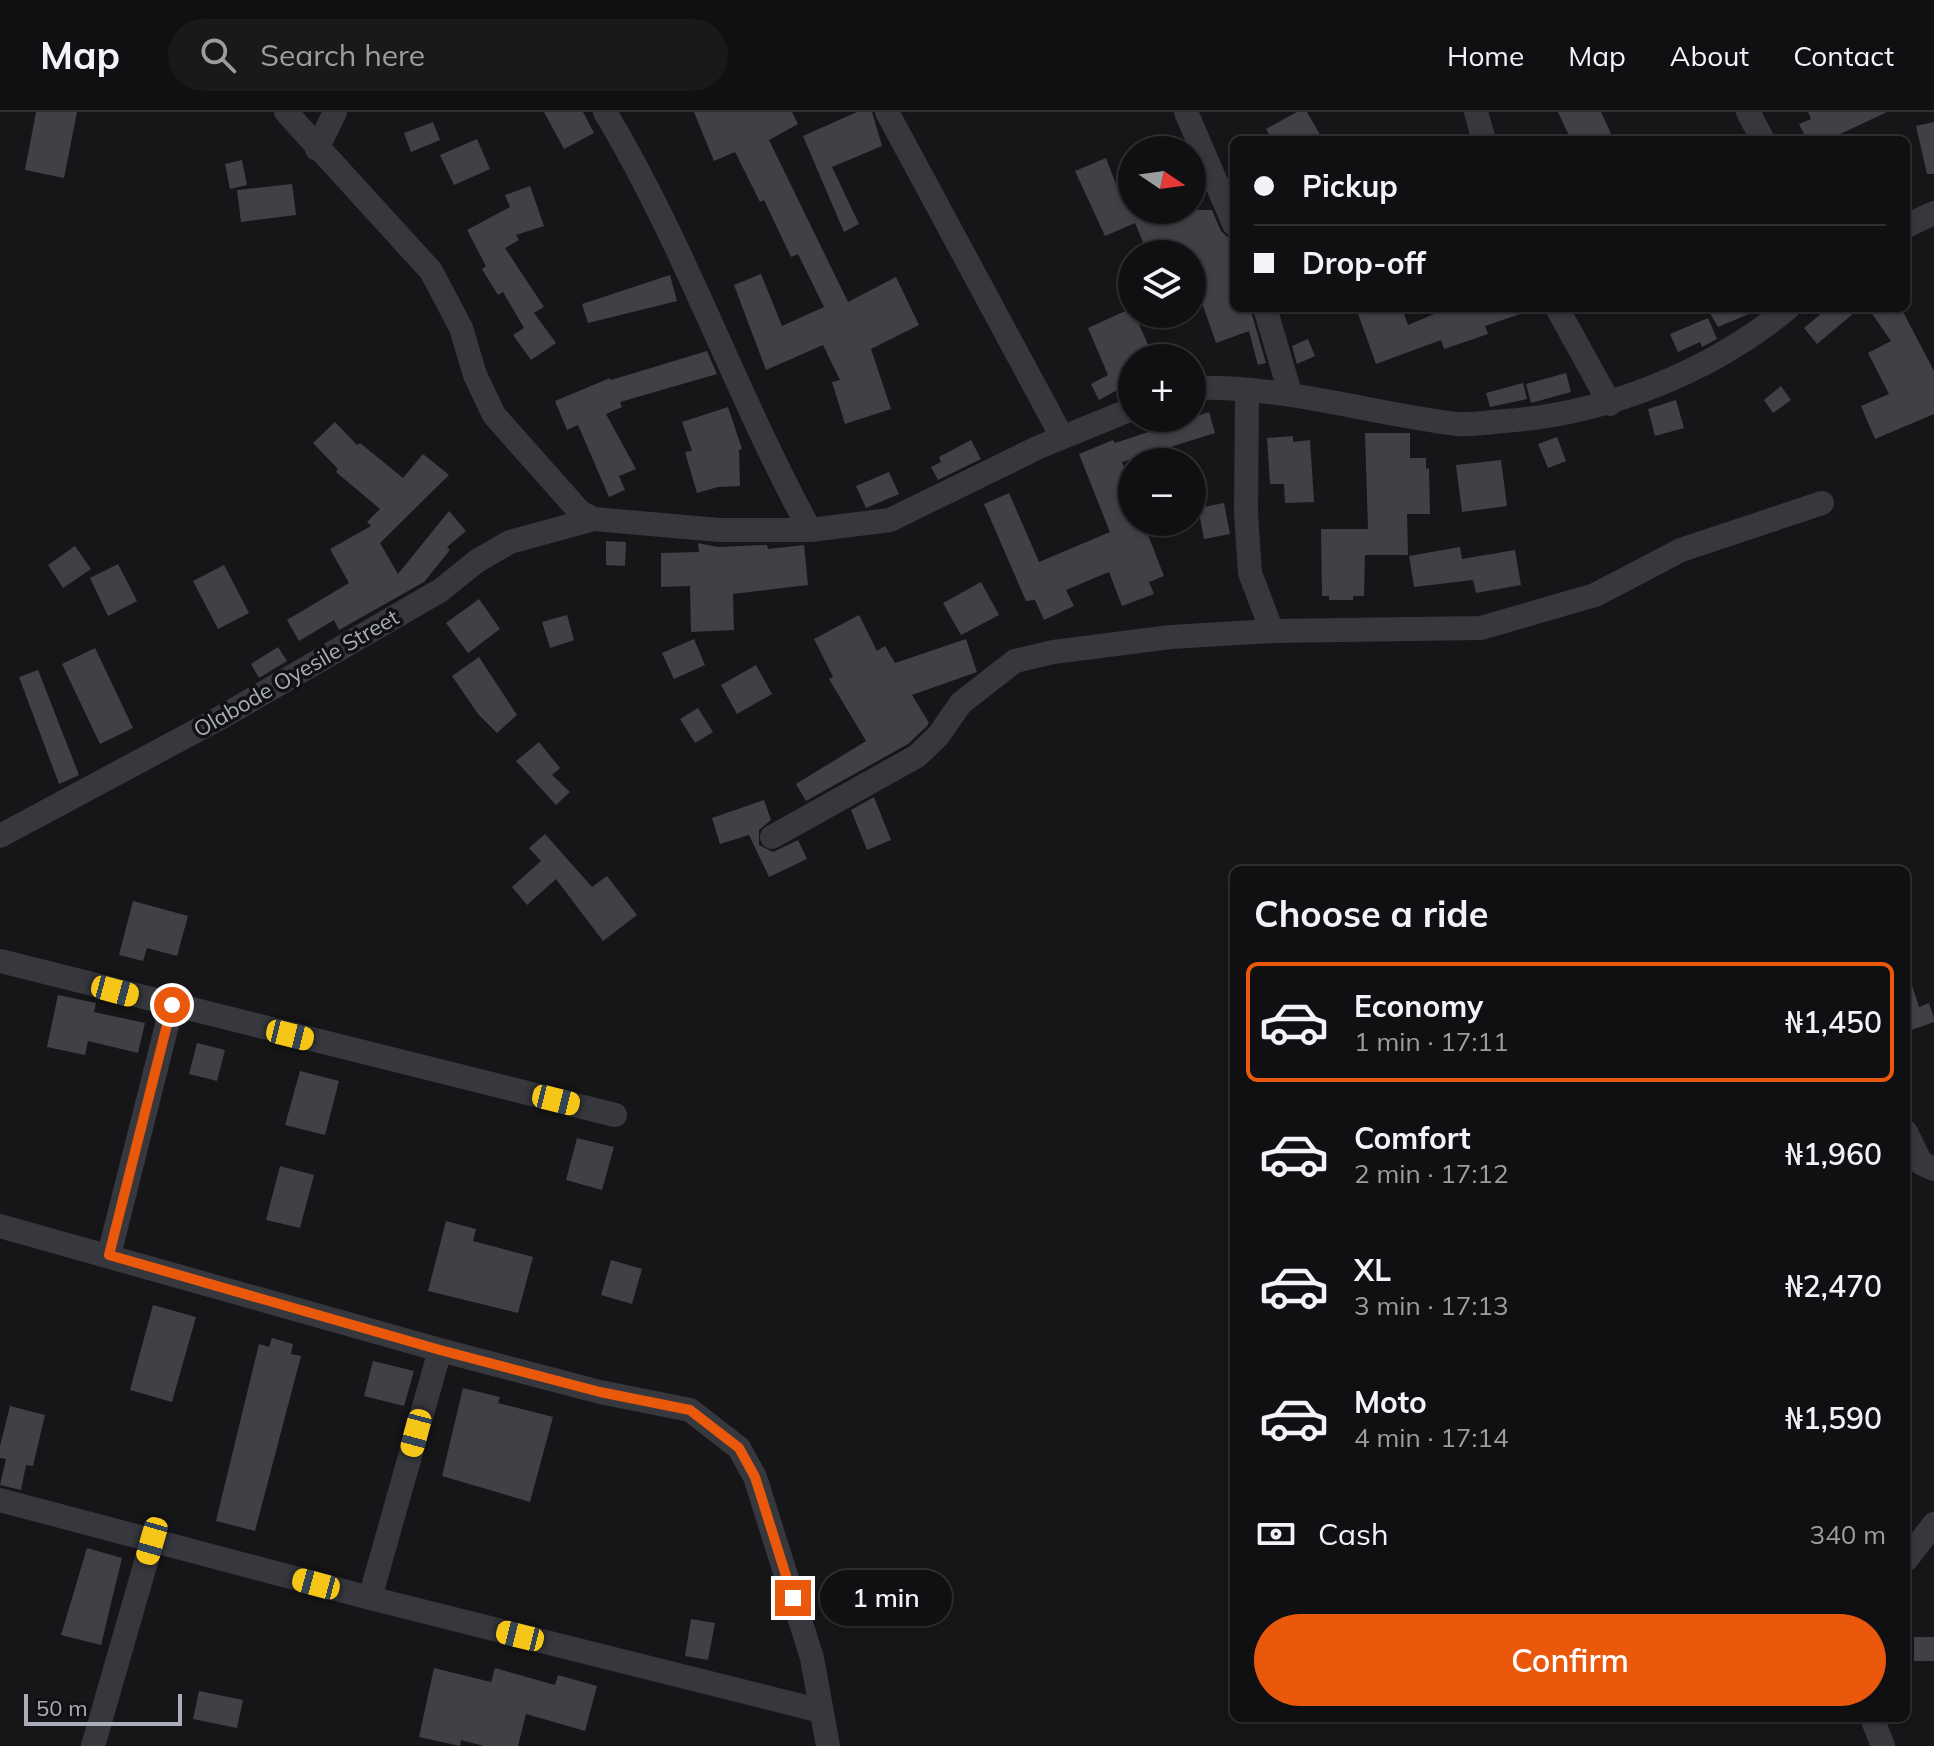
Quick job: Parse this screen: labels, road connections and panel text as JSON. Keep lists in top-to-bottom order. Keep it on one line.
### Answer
{"streets":{"street":["Olabode Oyesile Street"]},"scale_bar":"50 m","north":"right","page":{"header":"Map","search":"Search here","nav":["Home","Map","About","Contact"],"map_buttons":["+","−"],"banner":["Pickup","Drop-off"],"heading":"Choose a ride","list":[{"name":"Economy","note":"1 min · 17:11","value":"₦1,450"},{"name":"Comfort","note":"2 min · 17:12","value":"₦1,960"},{"name":"XL","note":"3 min · 17:13","value":"₦2,470"},{"name":"Moto","note":"4 min · 17:14","value":"₦1,590"}],"pay":["Cash","340 m"],"bubble":"1 min","buttons":"Confirm","scale":"50 m"}}
